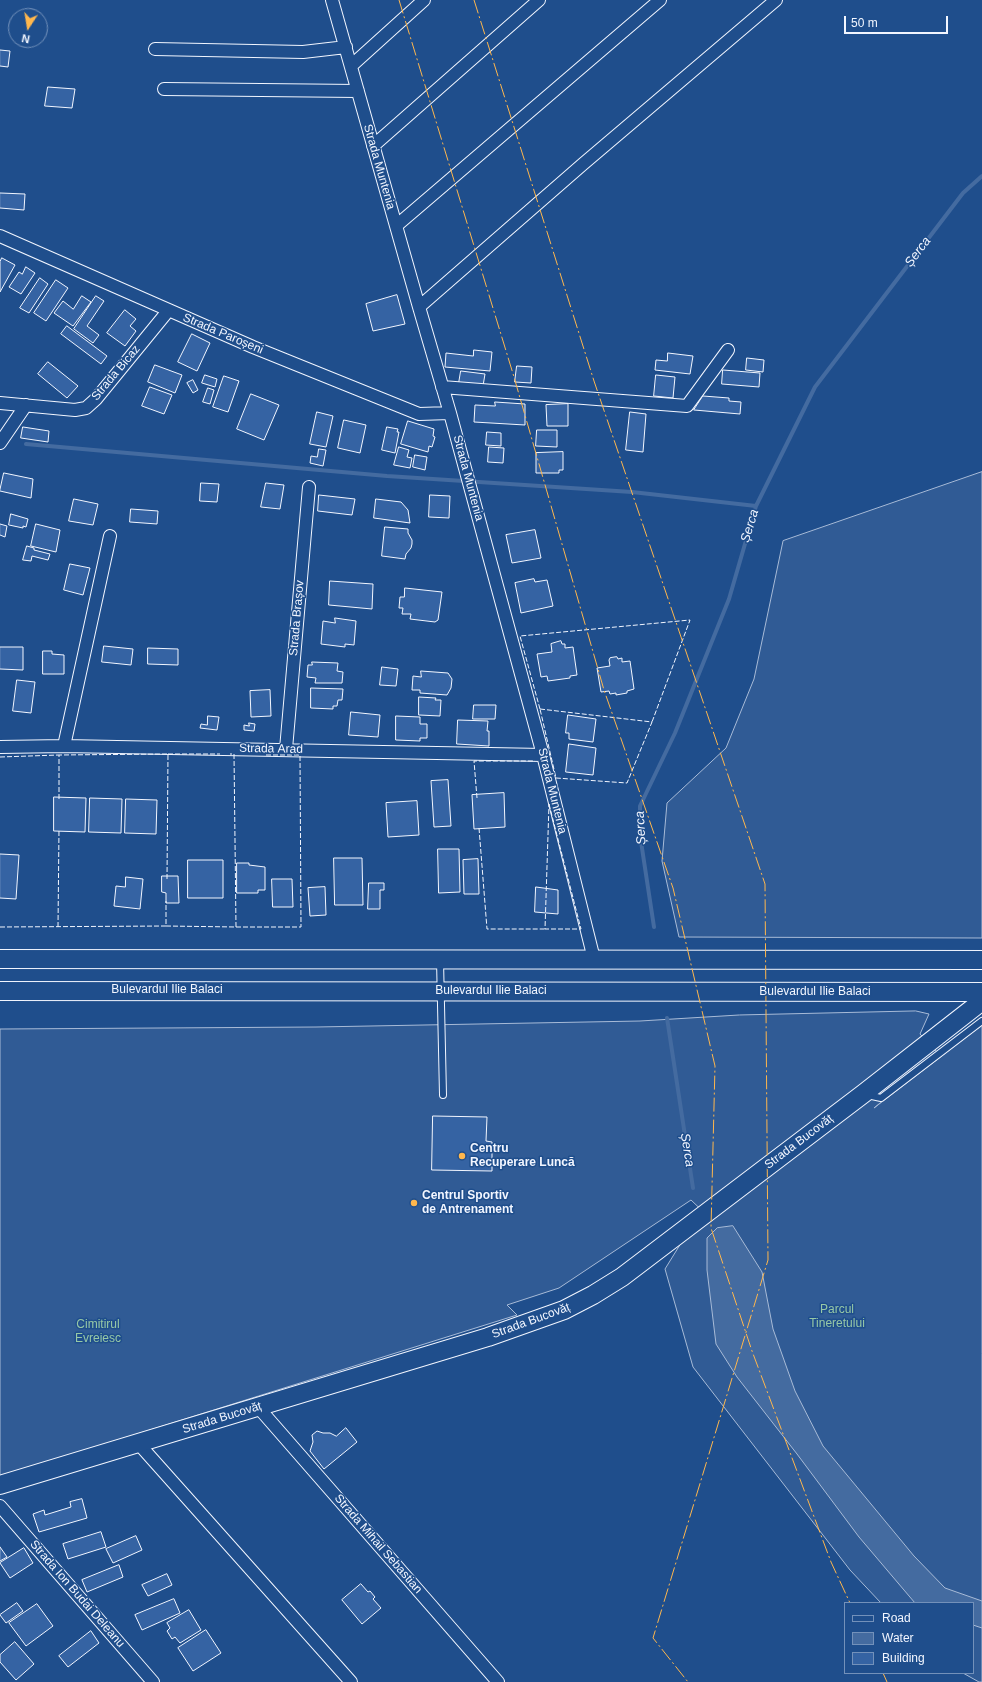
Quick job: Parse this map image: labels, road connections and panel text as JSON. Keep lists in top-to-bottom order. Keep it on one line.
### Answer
{"streets":{"main road":["Bulevardul Ilie Balaci","Strada Bucovăț"],"street":["Strada Muntenia","Strada Paroșeni","Strada Bicaz","Strada Brașov","Strada Arad","Strada Mihail Sebastian","Strada Ion Budai Deleanu"]},"crossings":[["Strada Muntenia","Strada Paroșeni"],["Strada Muntenia","Strada Arad"],["Strada Paroșeni","Strada Bicaz"],["Strada Brașov","Strada Arad"],["Strada Bucovăț","Strada Mihail Sebastian"]],"water":["Șerca"],"parks":["Parcul Tineretului","Cimitirul Evreiesc"],"places":["Centru Recuperare Luncă","Centrul Sportiv de Antrenament"],"legend":["Road","Water","Building"],"scale_bar":"50 m","north":"bottom"}
